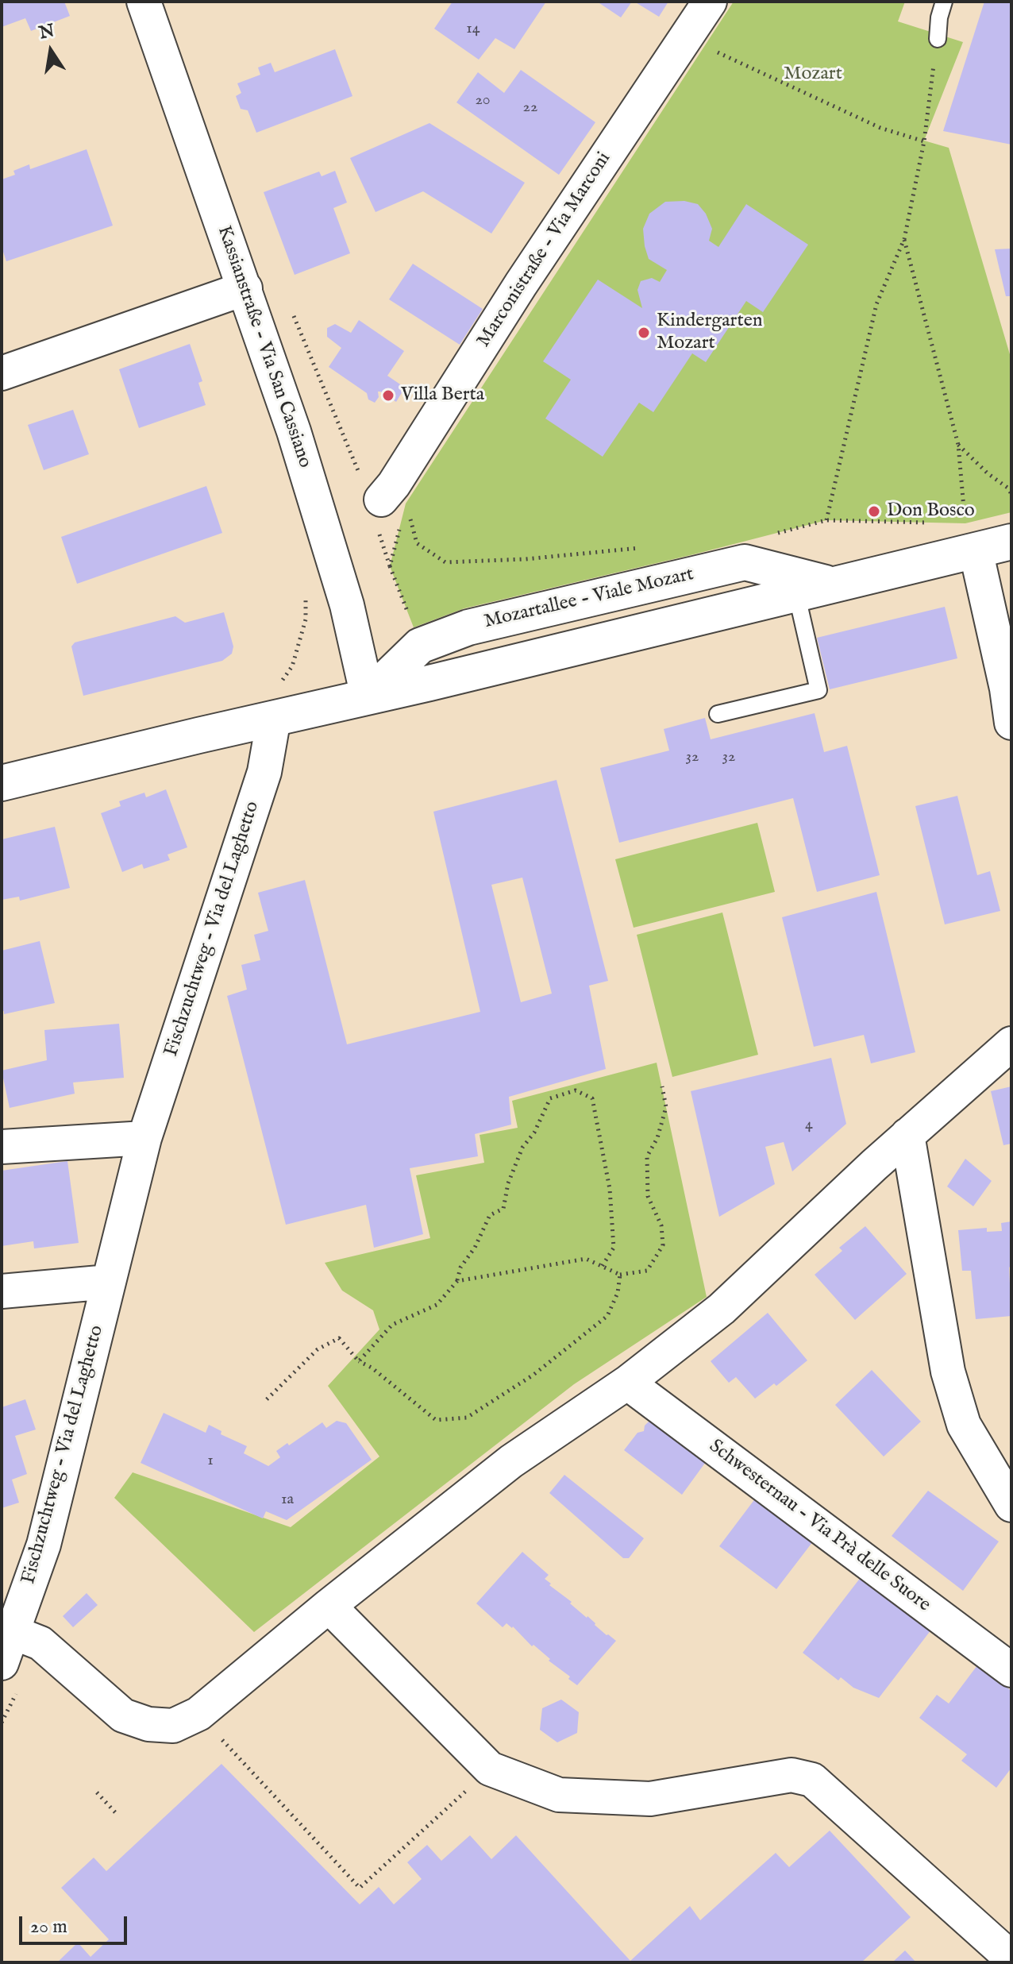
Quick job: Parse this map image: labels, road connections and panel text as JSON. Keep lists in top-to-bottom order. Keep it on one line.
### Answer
{"streets":{"street":["Marconistraße - Via Marconi","Kassianstraße - Via San Cassiano","Mozartallee - Viale Mozart","Fischzuchtweg - Via del Laghetto","Schwesternau - Via Prà delle Suore"]},"crossings":[["Kassianstraße - Via San Cassiano","Mozartallee - Viale Mozart"],["Mozartallee - Viale Mozart","Fischzuchtweg - Via del Laghetto"]],"parks":["Mozart"],"places":["Kindergarten Mozart","Villa Berta","Don Bosco"],"house_numbers":["14","20","22","32","32","4","1","1a"],"scale_bar":"20 m","north":"top"}
